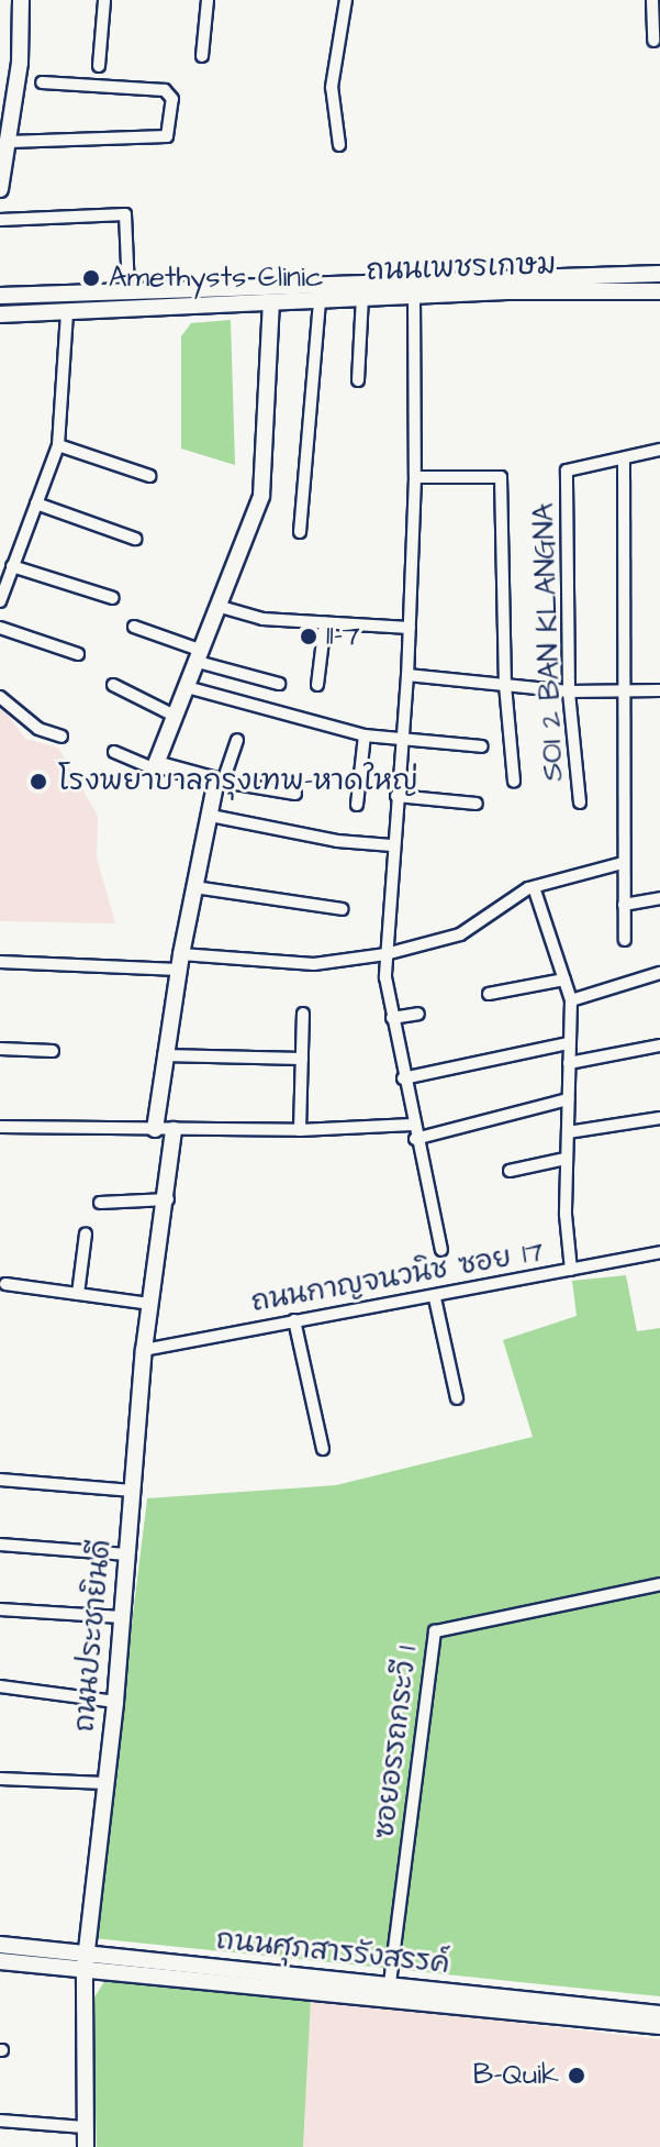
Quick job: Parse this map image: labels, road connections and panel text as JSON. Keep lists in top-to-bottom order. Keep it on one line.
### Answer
{"streets":{"street":["ถนนเพชรเกษม","SOI 2 BAN KLANGNA","ถนนกาญจนวนิช ซอย 17","ถนนประชายินดี","ซอยอรรถกระวี 1","ถนนศุภสารรังสรรค์"]},"crossings":[["ถนนกาญจนวนิช ซอย 17","ถนนประชายินดี"],["ถนนประชายินดี","ถนนศุภสารรังสรรค์"],["ซอยอรรถกระวี 1","ถนนศุภสารรังสรรค์"]],"places":["Amethysts Clinic","11-7","โรงพยาบาลกรุงเทพ-หาดใหญ่","B-Quik"]}
